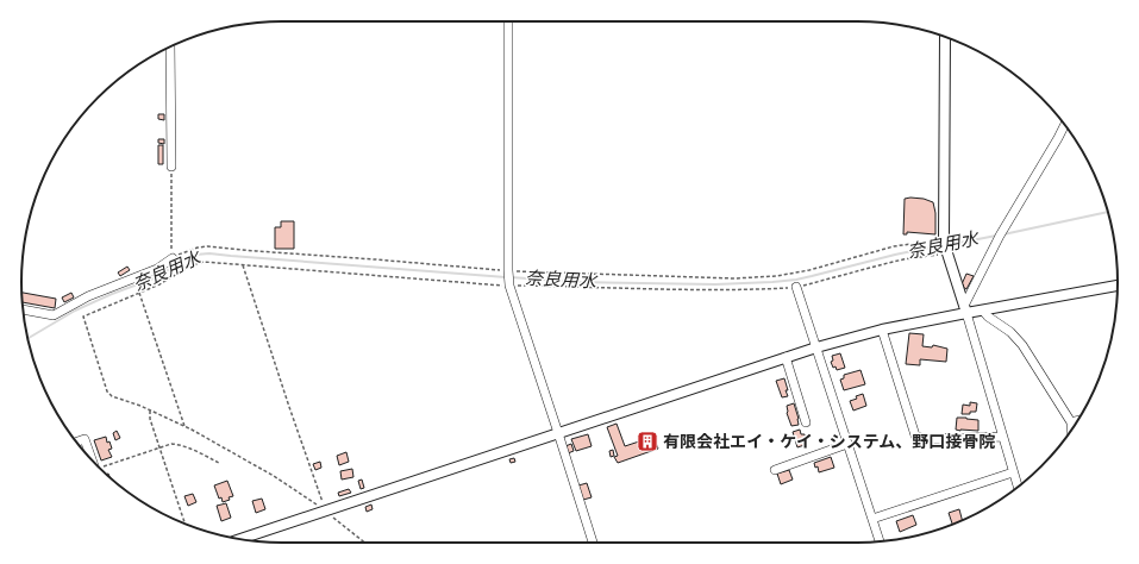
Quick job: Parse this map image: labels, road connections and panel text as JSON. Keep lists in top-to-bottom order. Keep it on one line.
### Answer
{"water":["奈良用水"],"places":{"building":["有限会社エイ・ケイ・システム、野口接骨院"]}}
